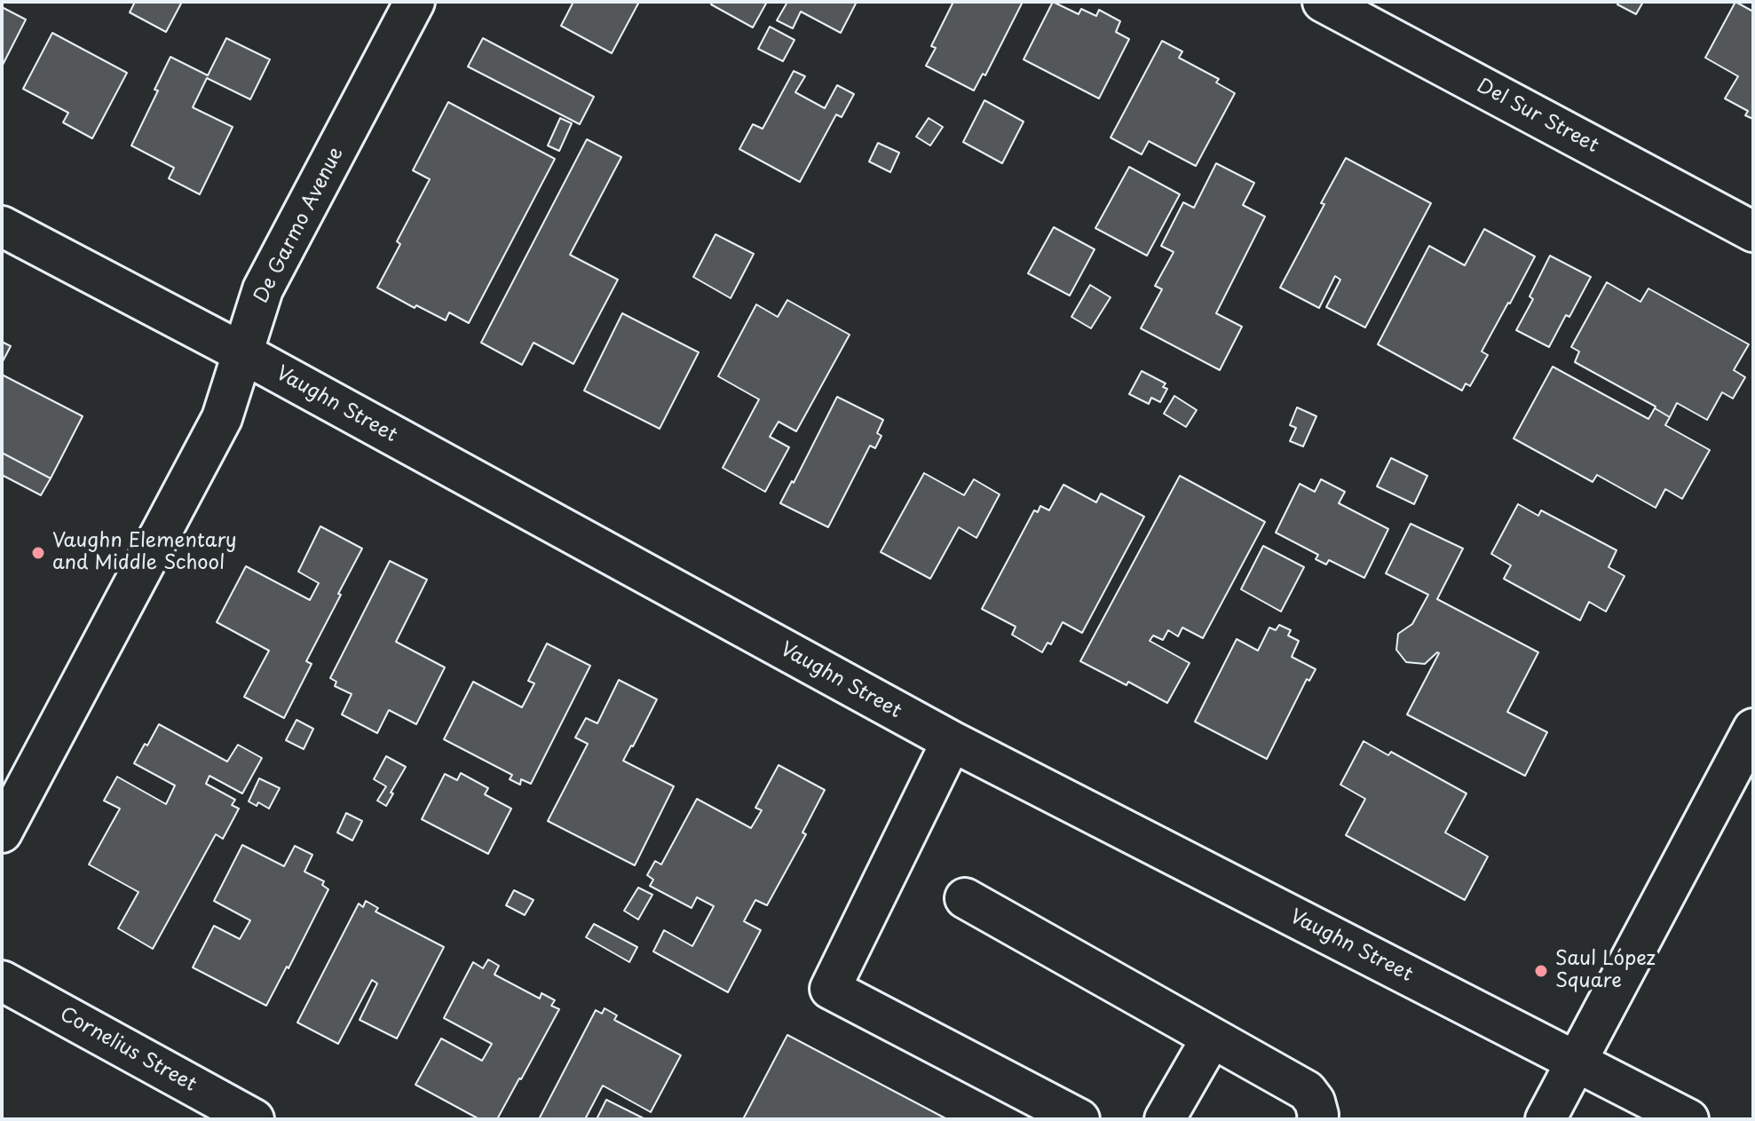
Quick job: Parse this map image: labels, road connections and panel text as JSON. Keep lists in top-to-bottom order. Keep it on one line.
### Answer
{"streets":{"street":["Del Sur Street","De Garmo Avenue","Vaughn Street","Cornelius Street"]},"crossings":[["De Garmo Avenue","Vaughn Street"]],"places":["Vaughn Elementary and Middle School","Saul López Square"]}
